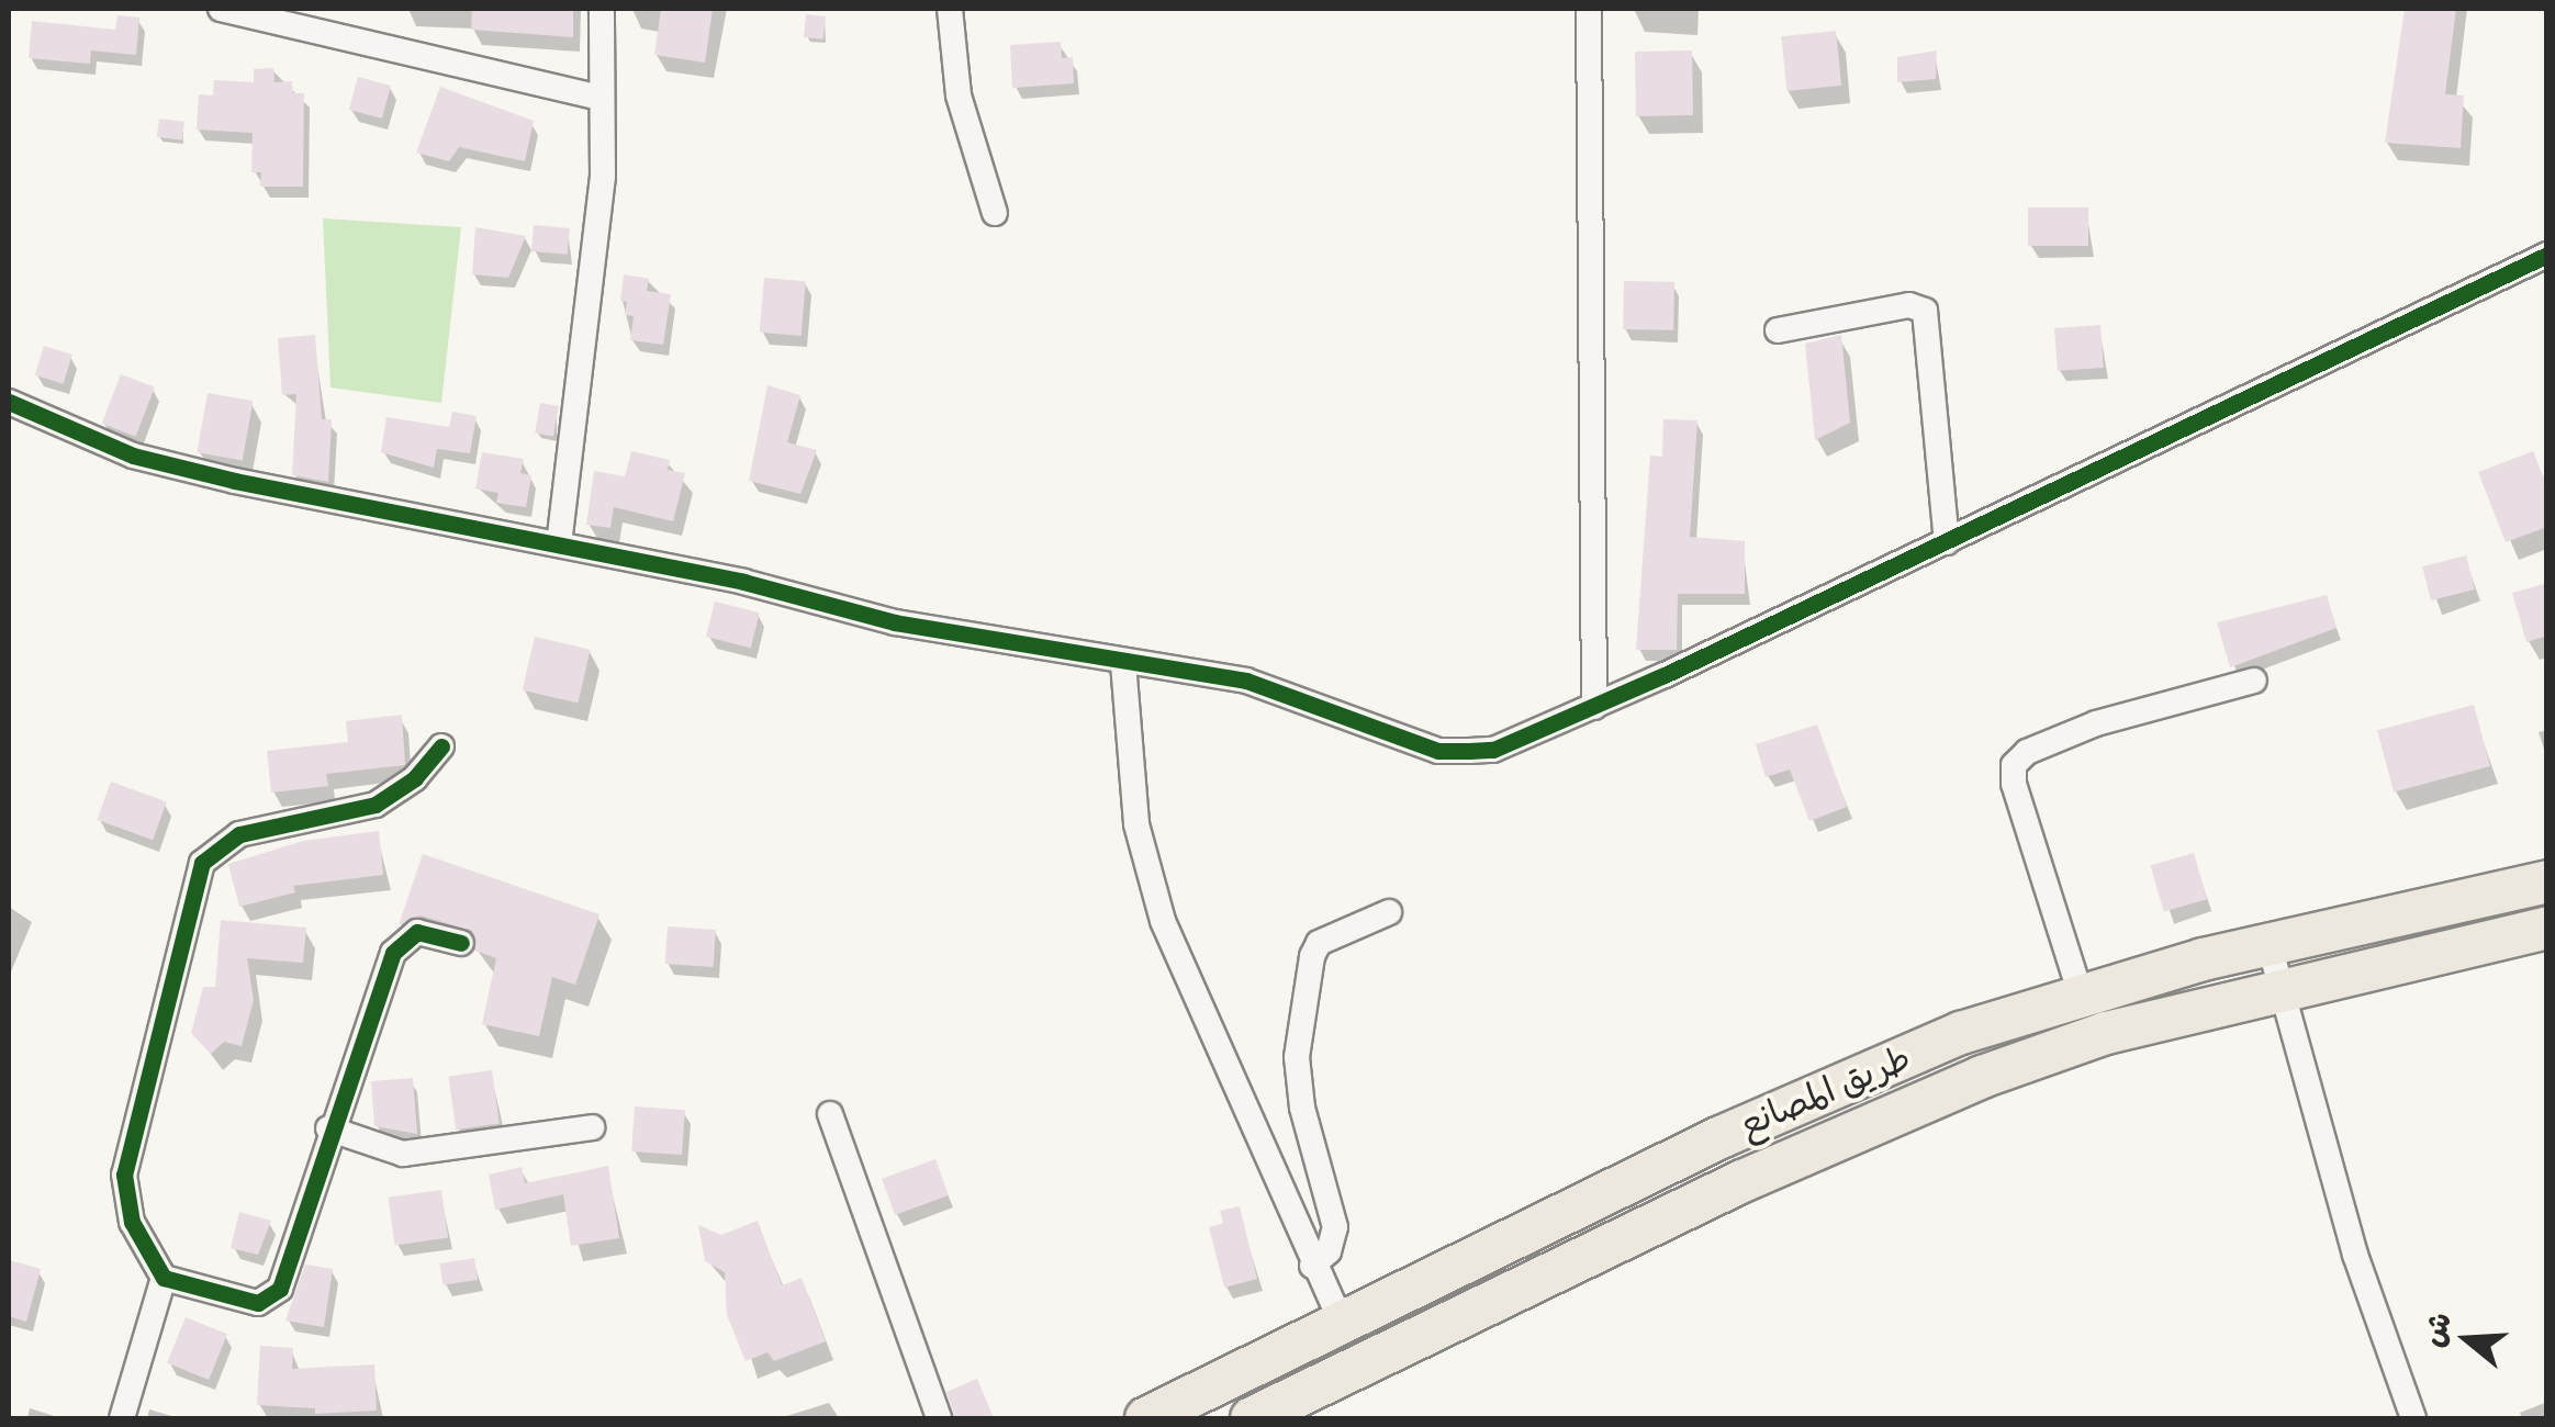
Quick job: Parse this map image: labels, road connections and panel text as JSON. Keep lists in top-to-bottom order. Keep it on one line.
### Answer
{"streets":{"main road":["طريق المصانع"]},"north":"left"}
